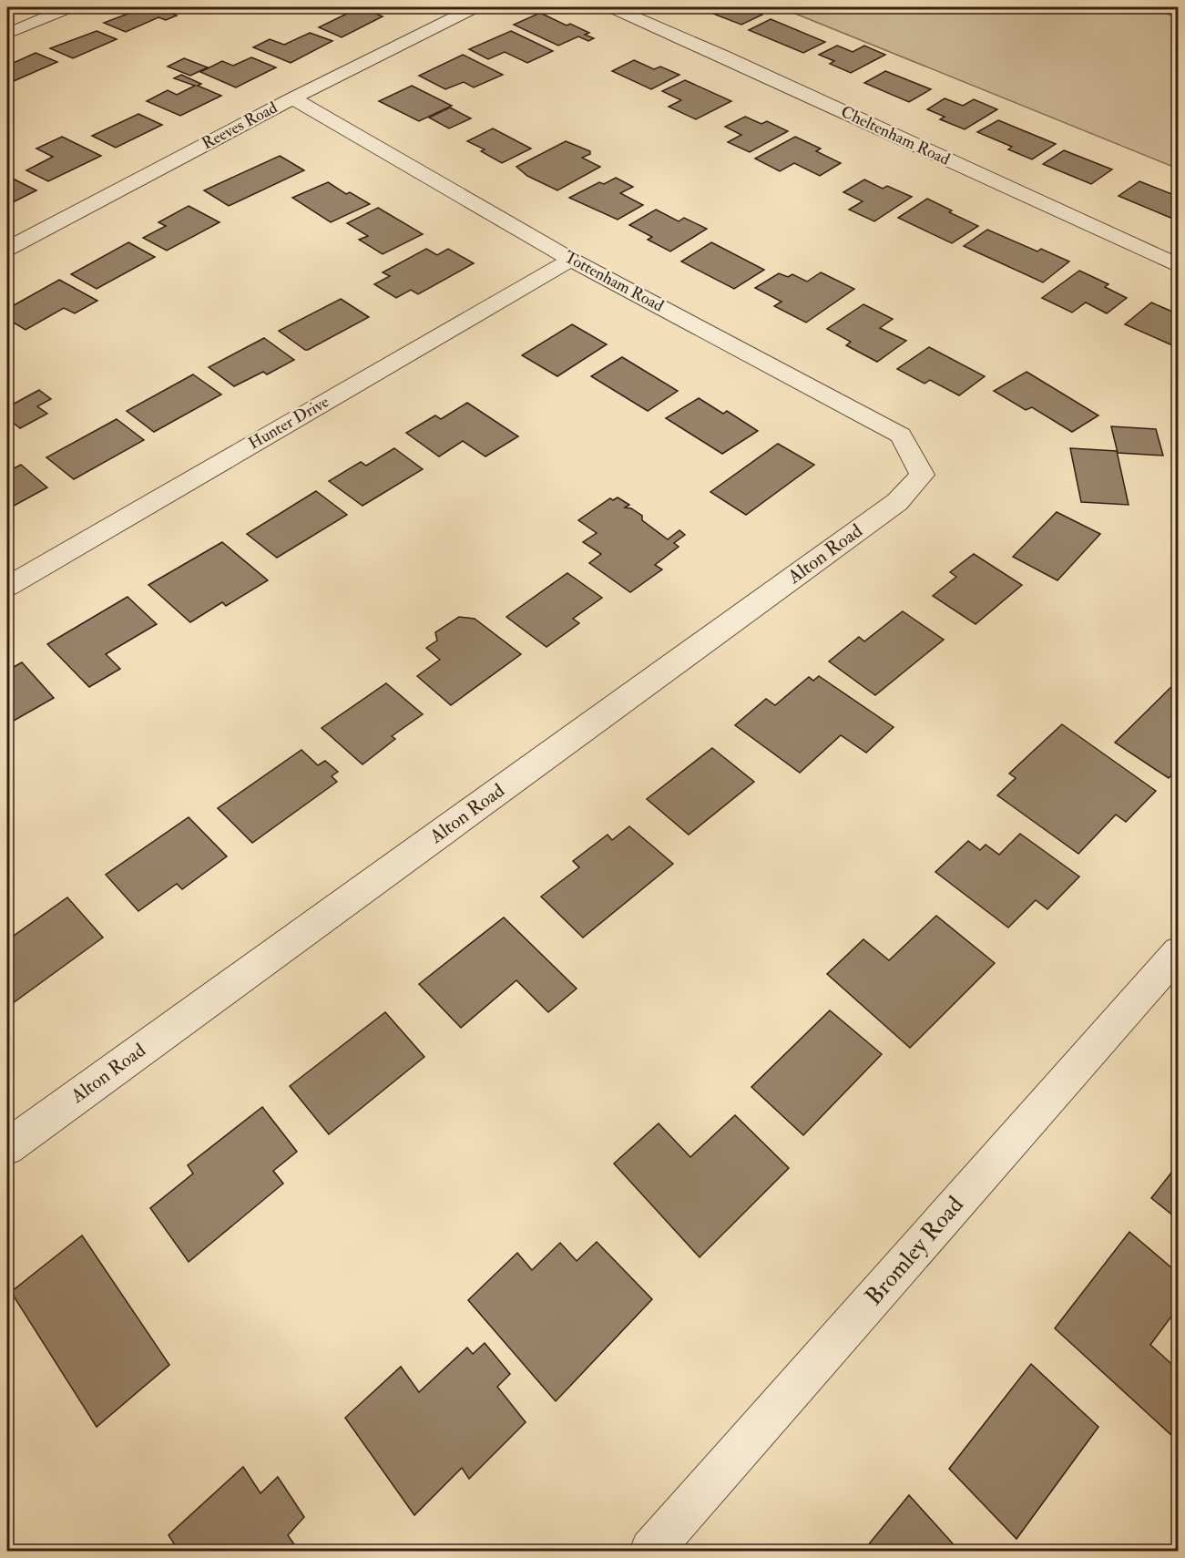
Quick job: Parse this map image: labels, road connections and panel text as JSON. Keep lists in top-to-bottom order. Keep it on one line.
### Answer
{"streets":{"street":["Reeves Road","Cheltenham Road","Tottenham Road","Hunter Drive","Alton Road","Bromley Road"]},"crossings":[["Reeves Road","Tottenham Road"],["Tottenham Road","Hunter Drive"],["Tottenham Road","Alton Road"]]}
